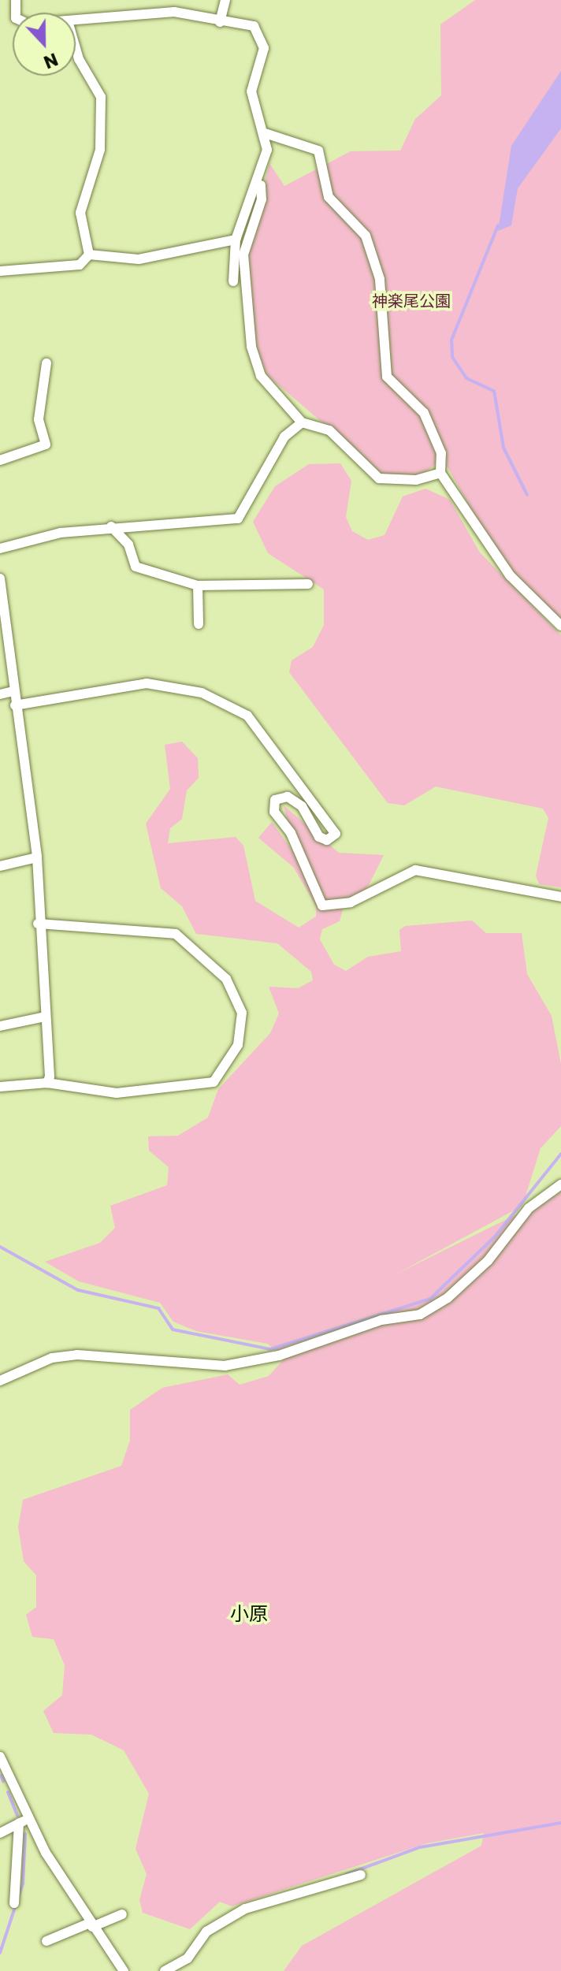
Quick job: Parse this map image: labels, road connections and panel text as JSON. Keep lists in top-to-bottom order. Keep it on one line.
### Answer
{"districts":["小原"],"parks":["神楽尾公園"],"north":"bottom"}
